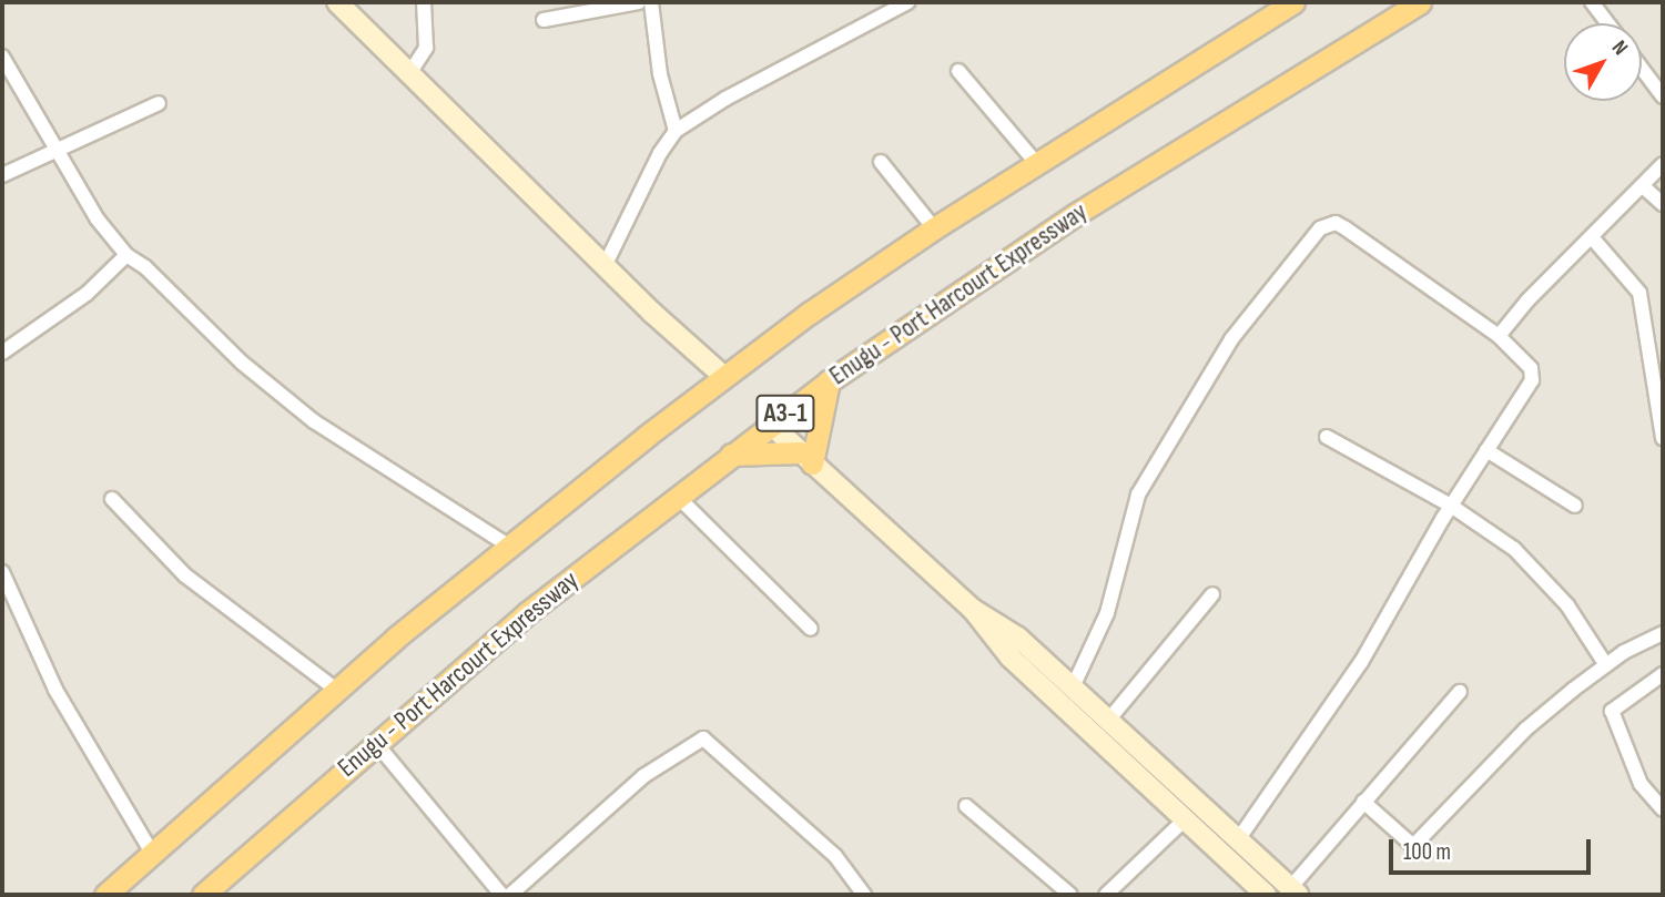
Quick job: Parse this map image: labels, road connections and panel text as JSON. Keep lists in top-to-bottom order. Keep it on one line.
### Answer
{"streets":{"highway":["Enugu - Port Harcourt Expressway","A3-1"]},"scale_bar":"100 m","north":"top right"}
